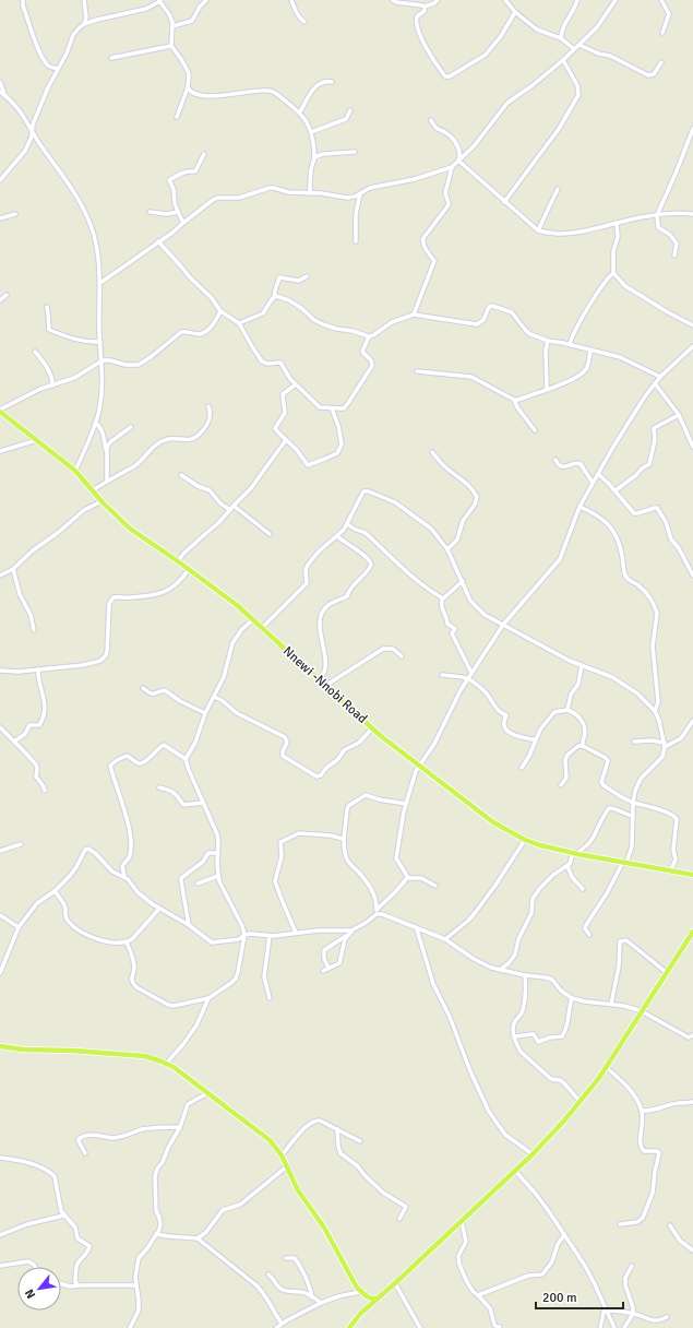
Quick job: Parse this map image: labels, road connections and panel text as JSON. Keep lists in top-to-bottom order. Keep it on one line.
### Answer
{"streets":{"main road":["Nnewi -Nnobi Road"]},"scale_bar":"200 m","north":"bottom left"}
